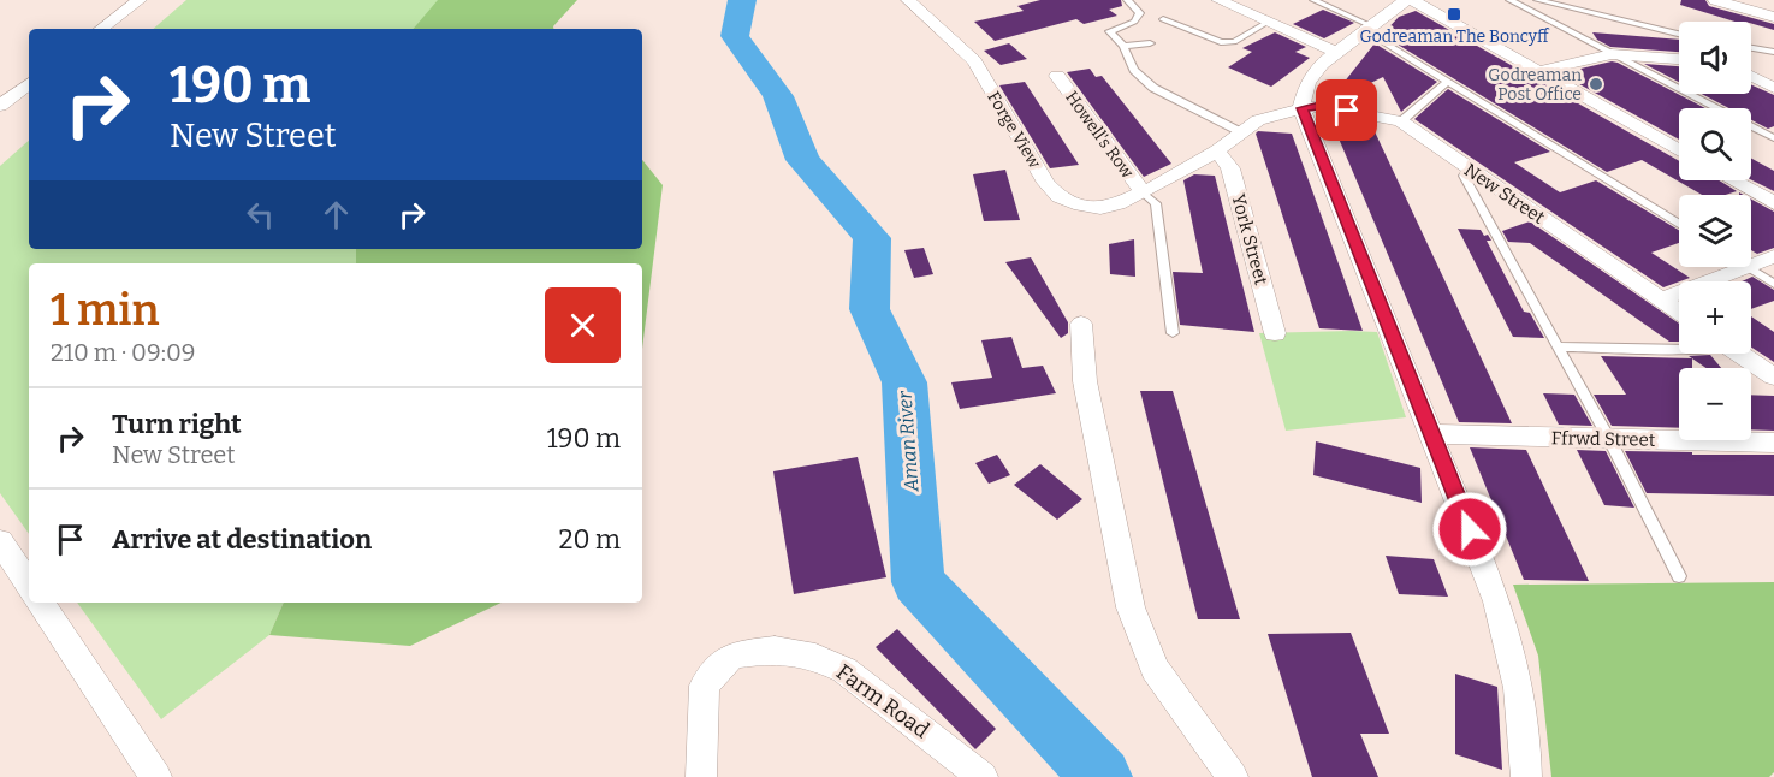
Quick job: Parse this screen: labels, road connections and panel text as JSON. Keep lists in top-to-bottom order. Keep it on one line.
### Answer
{"streets":{"street":["Forge View","Howell's Row","New Street","York Street","Ffrwd Street","Farm Road"]},"crossings":[["Forge View","New Street"],["Howell's Row","New Street"],["New Street","York Street"]],"water":["Aman River"],"places":{"transit":["Godreaman The Boncyff"],"other":["Godreaman Post Office"]},"page":{"map_buttons":["+","−"],"turn":["190 m","New Street"],"heading":["1 min","210 m · 09:09"],"list":[{"name":"Turn right","note":"New Street","value":"190 m"},{"name":"Arrive at destination","value":"20 m"}]}}
